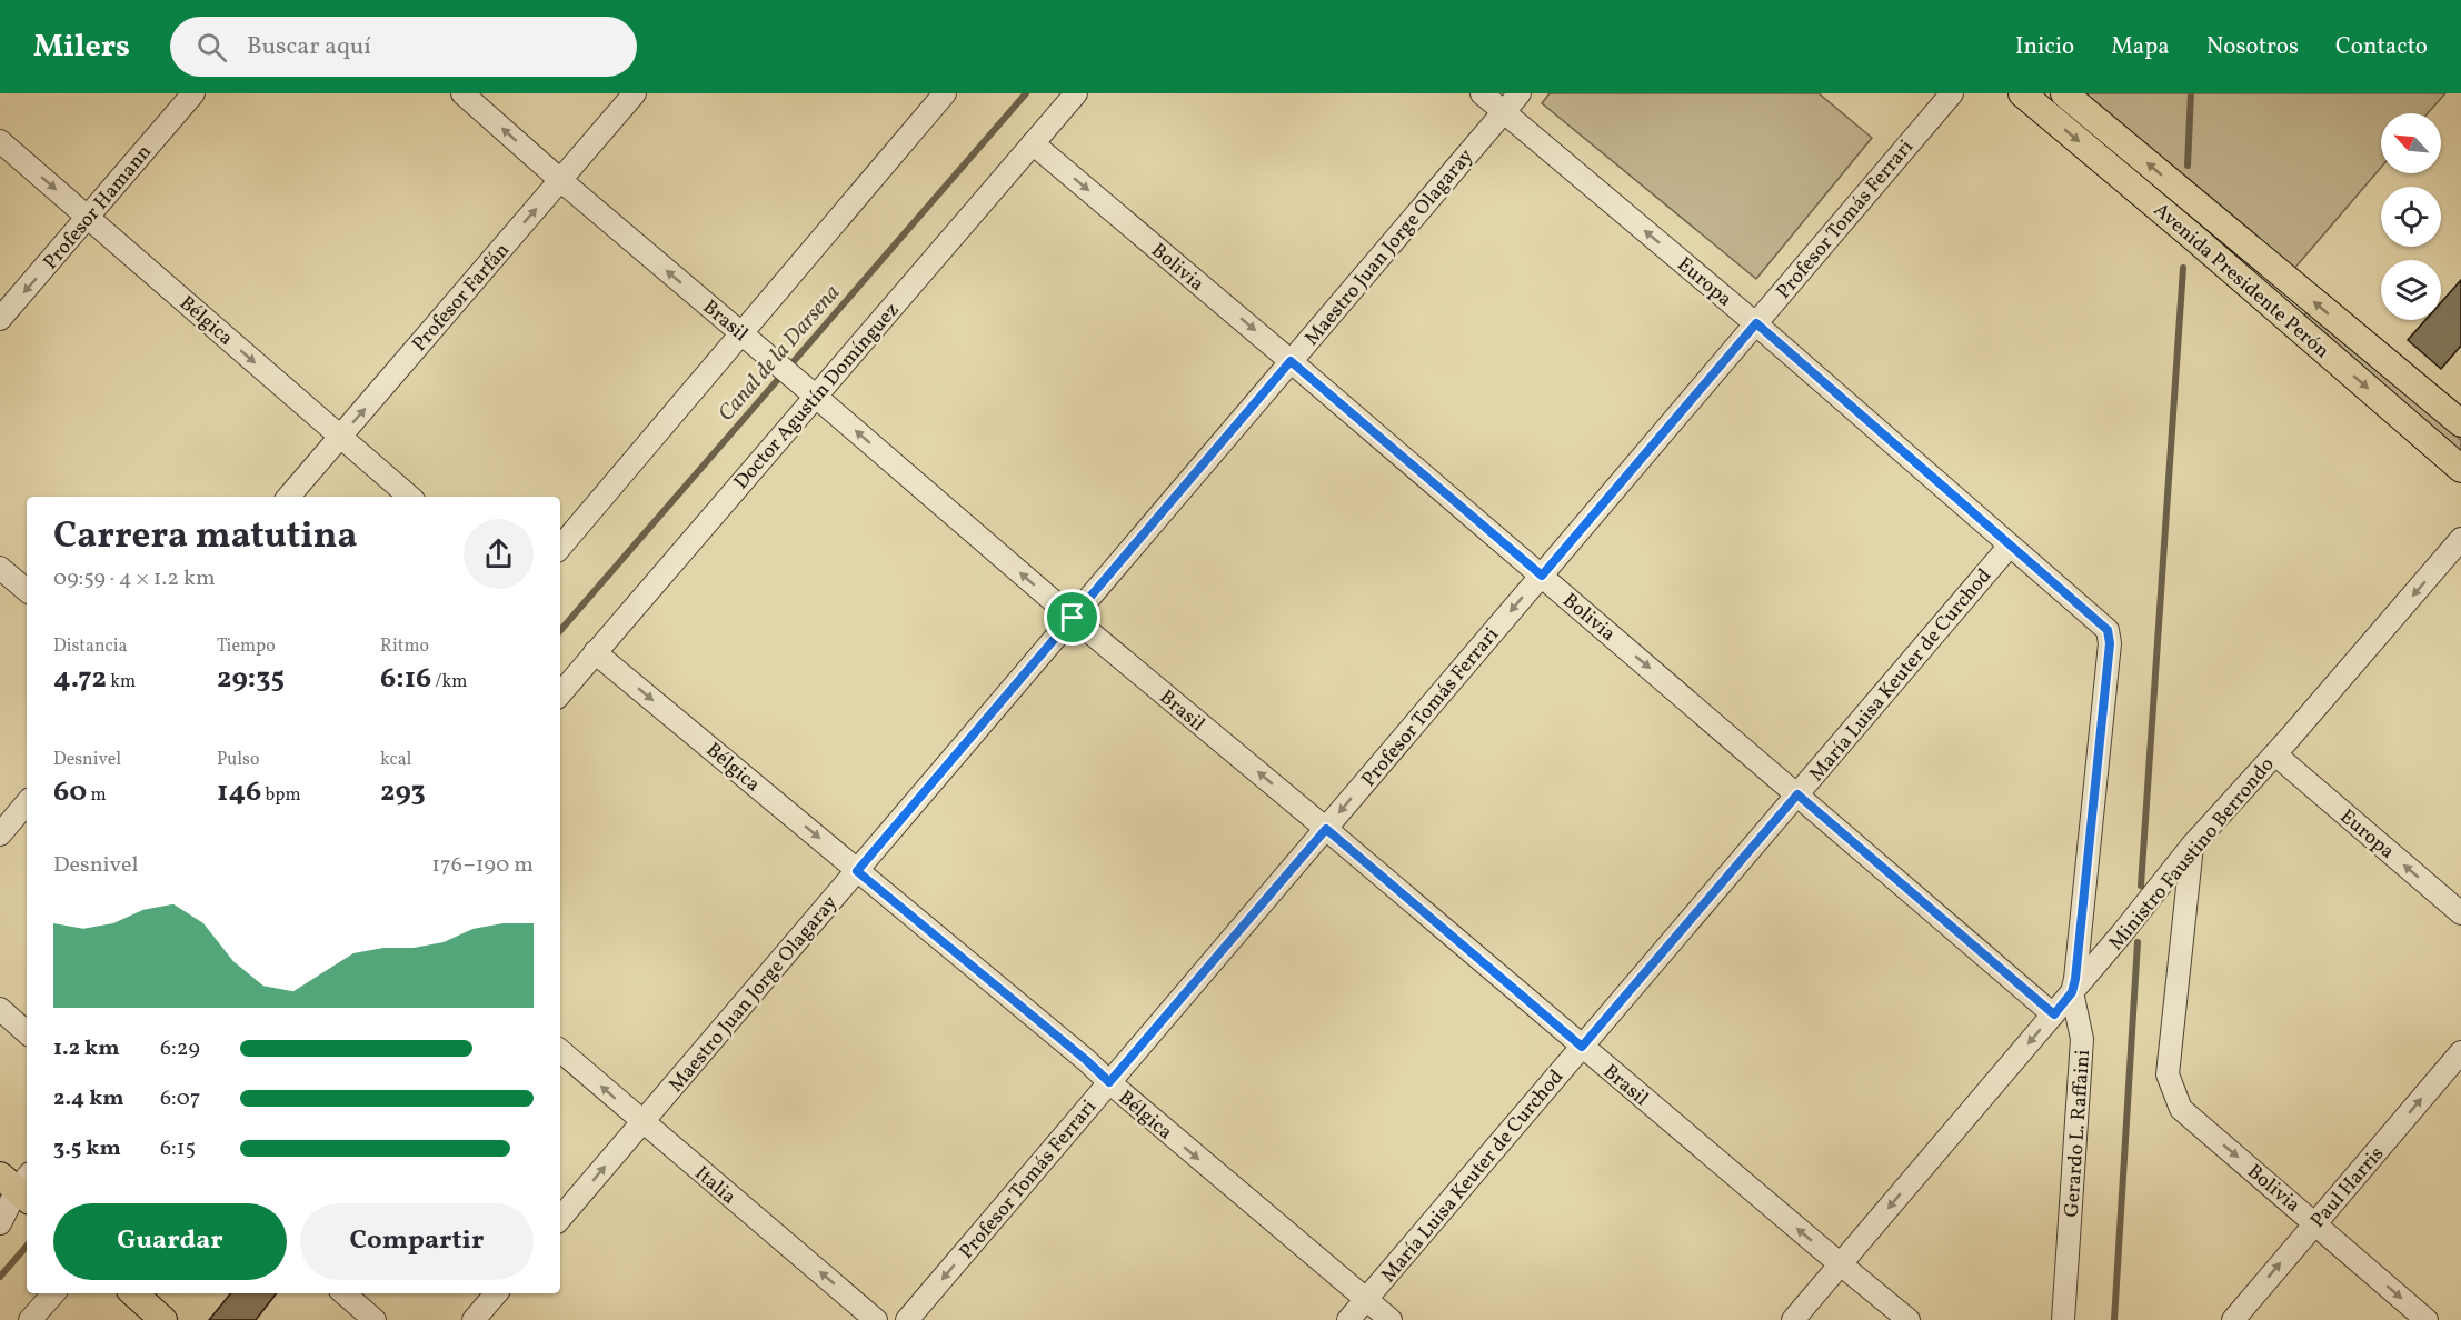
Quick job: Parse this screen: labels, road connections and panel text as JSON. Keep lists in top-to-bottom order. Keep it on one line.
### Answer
{"streets":{"main road":["Avenida Presidente Perón"],"street":["Profesor Hamann","Profesor Tomás Ferrari","Maestro Juan Jorge Olagaray","Bolivia","Europa","Profesor Farfán","Bélgica","Brasil","Doctor Agustín Domínguez","María Luisa Keuter de Curchod","Ministro Faustino Berrondo","Gerardo L. Raffaini","Italia","Paul Harris"]},"crossings":[["Profesor Hamann","Bélgica"],["Profesor Tomás Ferrari","Bolivia"],["Profesor Tomás Ferrari","Europa"],["Profesor Tomás Ferrari","Bélgica"],["Profesor Tomás Ferrari","Brasil"],["Maestro Juan Jorge Olagaray","Bolivia"],["Maestro Juan Jorge Olagaray","Europa"],["Maestro Juan Jorge Olagaray","Bélgica"],["Maestro Juan Jorge Olagaray","Brasil"],["Maestro Juan Jorge Olagaray","Italia"],["Bolivia","Doctor Agustín Domínguez"],["Bolivia","María Luisa Keuter de Curchod"],["Bolivia","Ministro Faustino Berrondo"],["Bolivia","Paul Harris"],["Europa","María Luisa Keuter de Curchod"],["Europa","Ministro Faustino Berrondo"],["Europa","Gerardo L. Raffaini"],["Profesor Farfán","Bélgica"],["Profesor Farfán","Brasil"],["Bélgica","Doctor Agustín Domínguez"],["Bélgica","María Luisa Keuter de Curchod"],["Brasil","Doctor Agustín Domínguez"],["Brasil","María Luisa Keuter de Curchod"],["Brasil","Ministro Faustino Berrondo"],["Ministro Faustino Berrondo","Gerardo L. Raffaini"]],"one_way":["Profesor Hamann","Profesor Tomás Ferrari","Bolivia","Europa","Profesor Farfán","Bélgica","Brasil","Ministro Faustino Berrondo","Italia","Paul Harris"],"water":["Canal de la Darsena"],"north":"top left","page":{"header":"Milers","search":"Buscar aquí","nav":["Inicio","Mapa","Nosotros","Contacto"],"heading":["Carrera matutina","09:59 · 4 × 1.2 km"],"stats":[["Distancia","4.72 km"],["Tiempo","29:35"],["Ritmo","6:16 /km"],["Desnivel","60 m"],["Pulso","146 bpm"],["kcal","293"]],"chart":["Desnivel","176–190 m"],"list":[{"name":"1.2 km","note":"6:29"},{"name":"2.4 km","note":"6:07"},{"name":"3.5 km","note":"6:15"}],"buttons":["Guardar","Compartir"]}}
